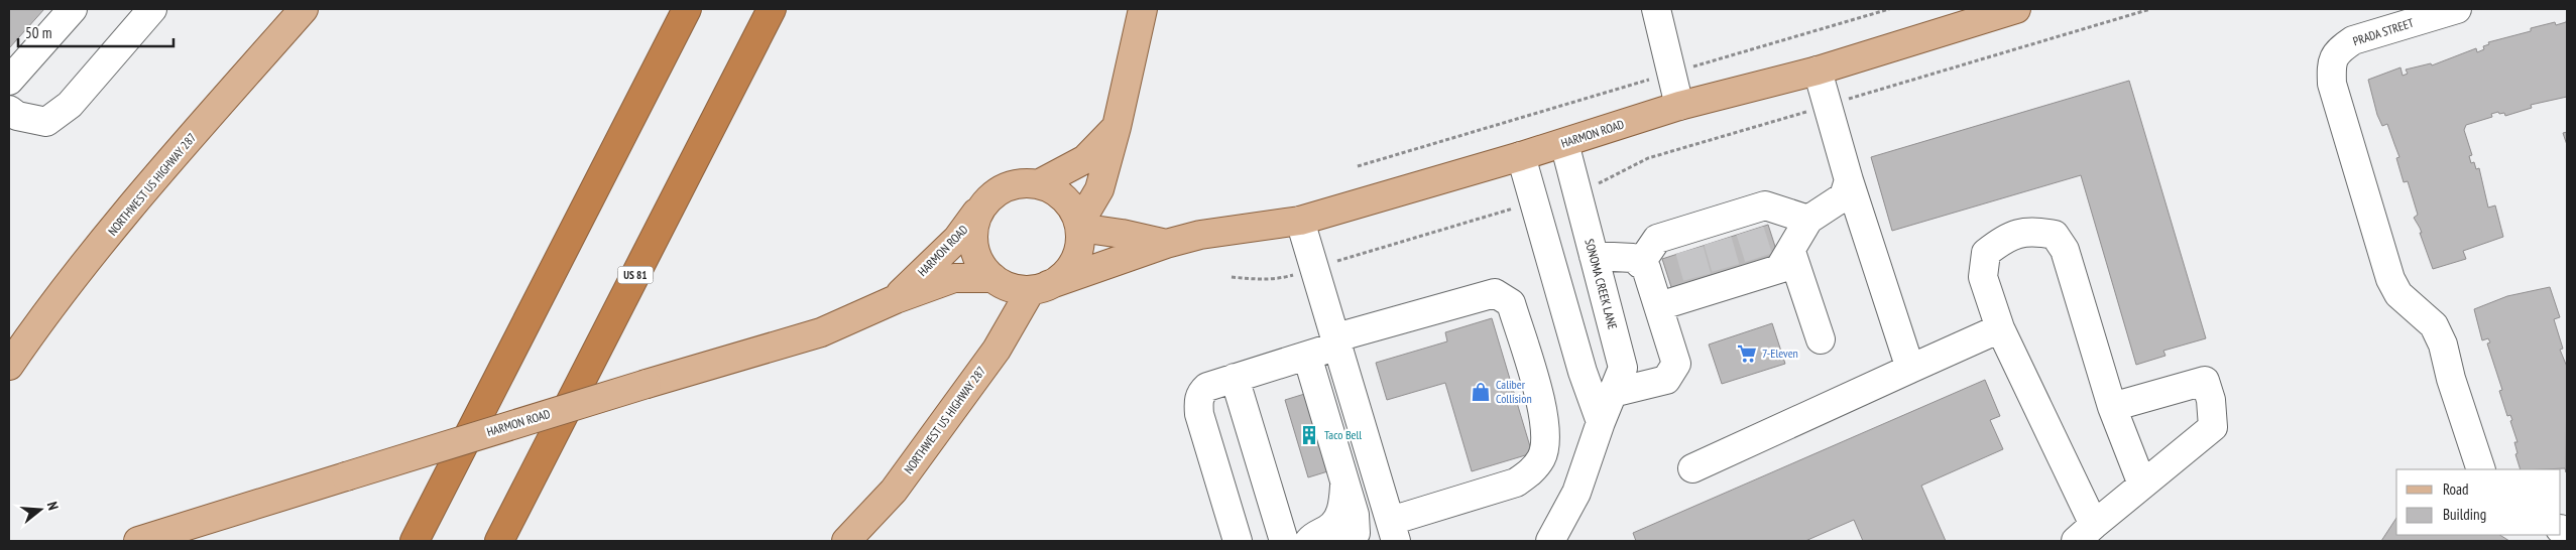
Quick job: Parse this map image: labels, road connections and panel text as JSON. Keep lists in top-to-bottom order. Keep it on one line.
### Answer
{"streets":{"highway":["US 81"],"main road":["HARMON ROAD","NORTHWEST US HIGHWAY 287"],"street":["PRADA STREET","SONOMA CREEK LANE"]},"crossings":[["HARMON ROAD","NORTHWEST US HIGHWAY 287"],["HARMON ROAD","SONOMA CREEK LANE"]],"places":{"supermarket":["7-Eleven"],"shop":["Caliber Collision"],"building":["Taco Bell"]},"legend":["Road","Building"],"scale_bar":"50 m","north":"right"}
